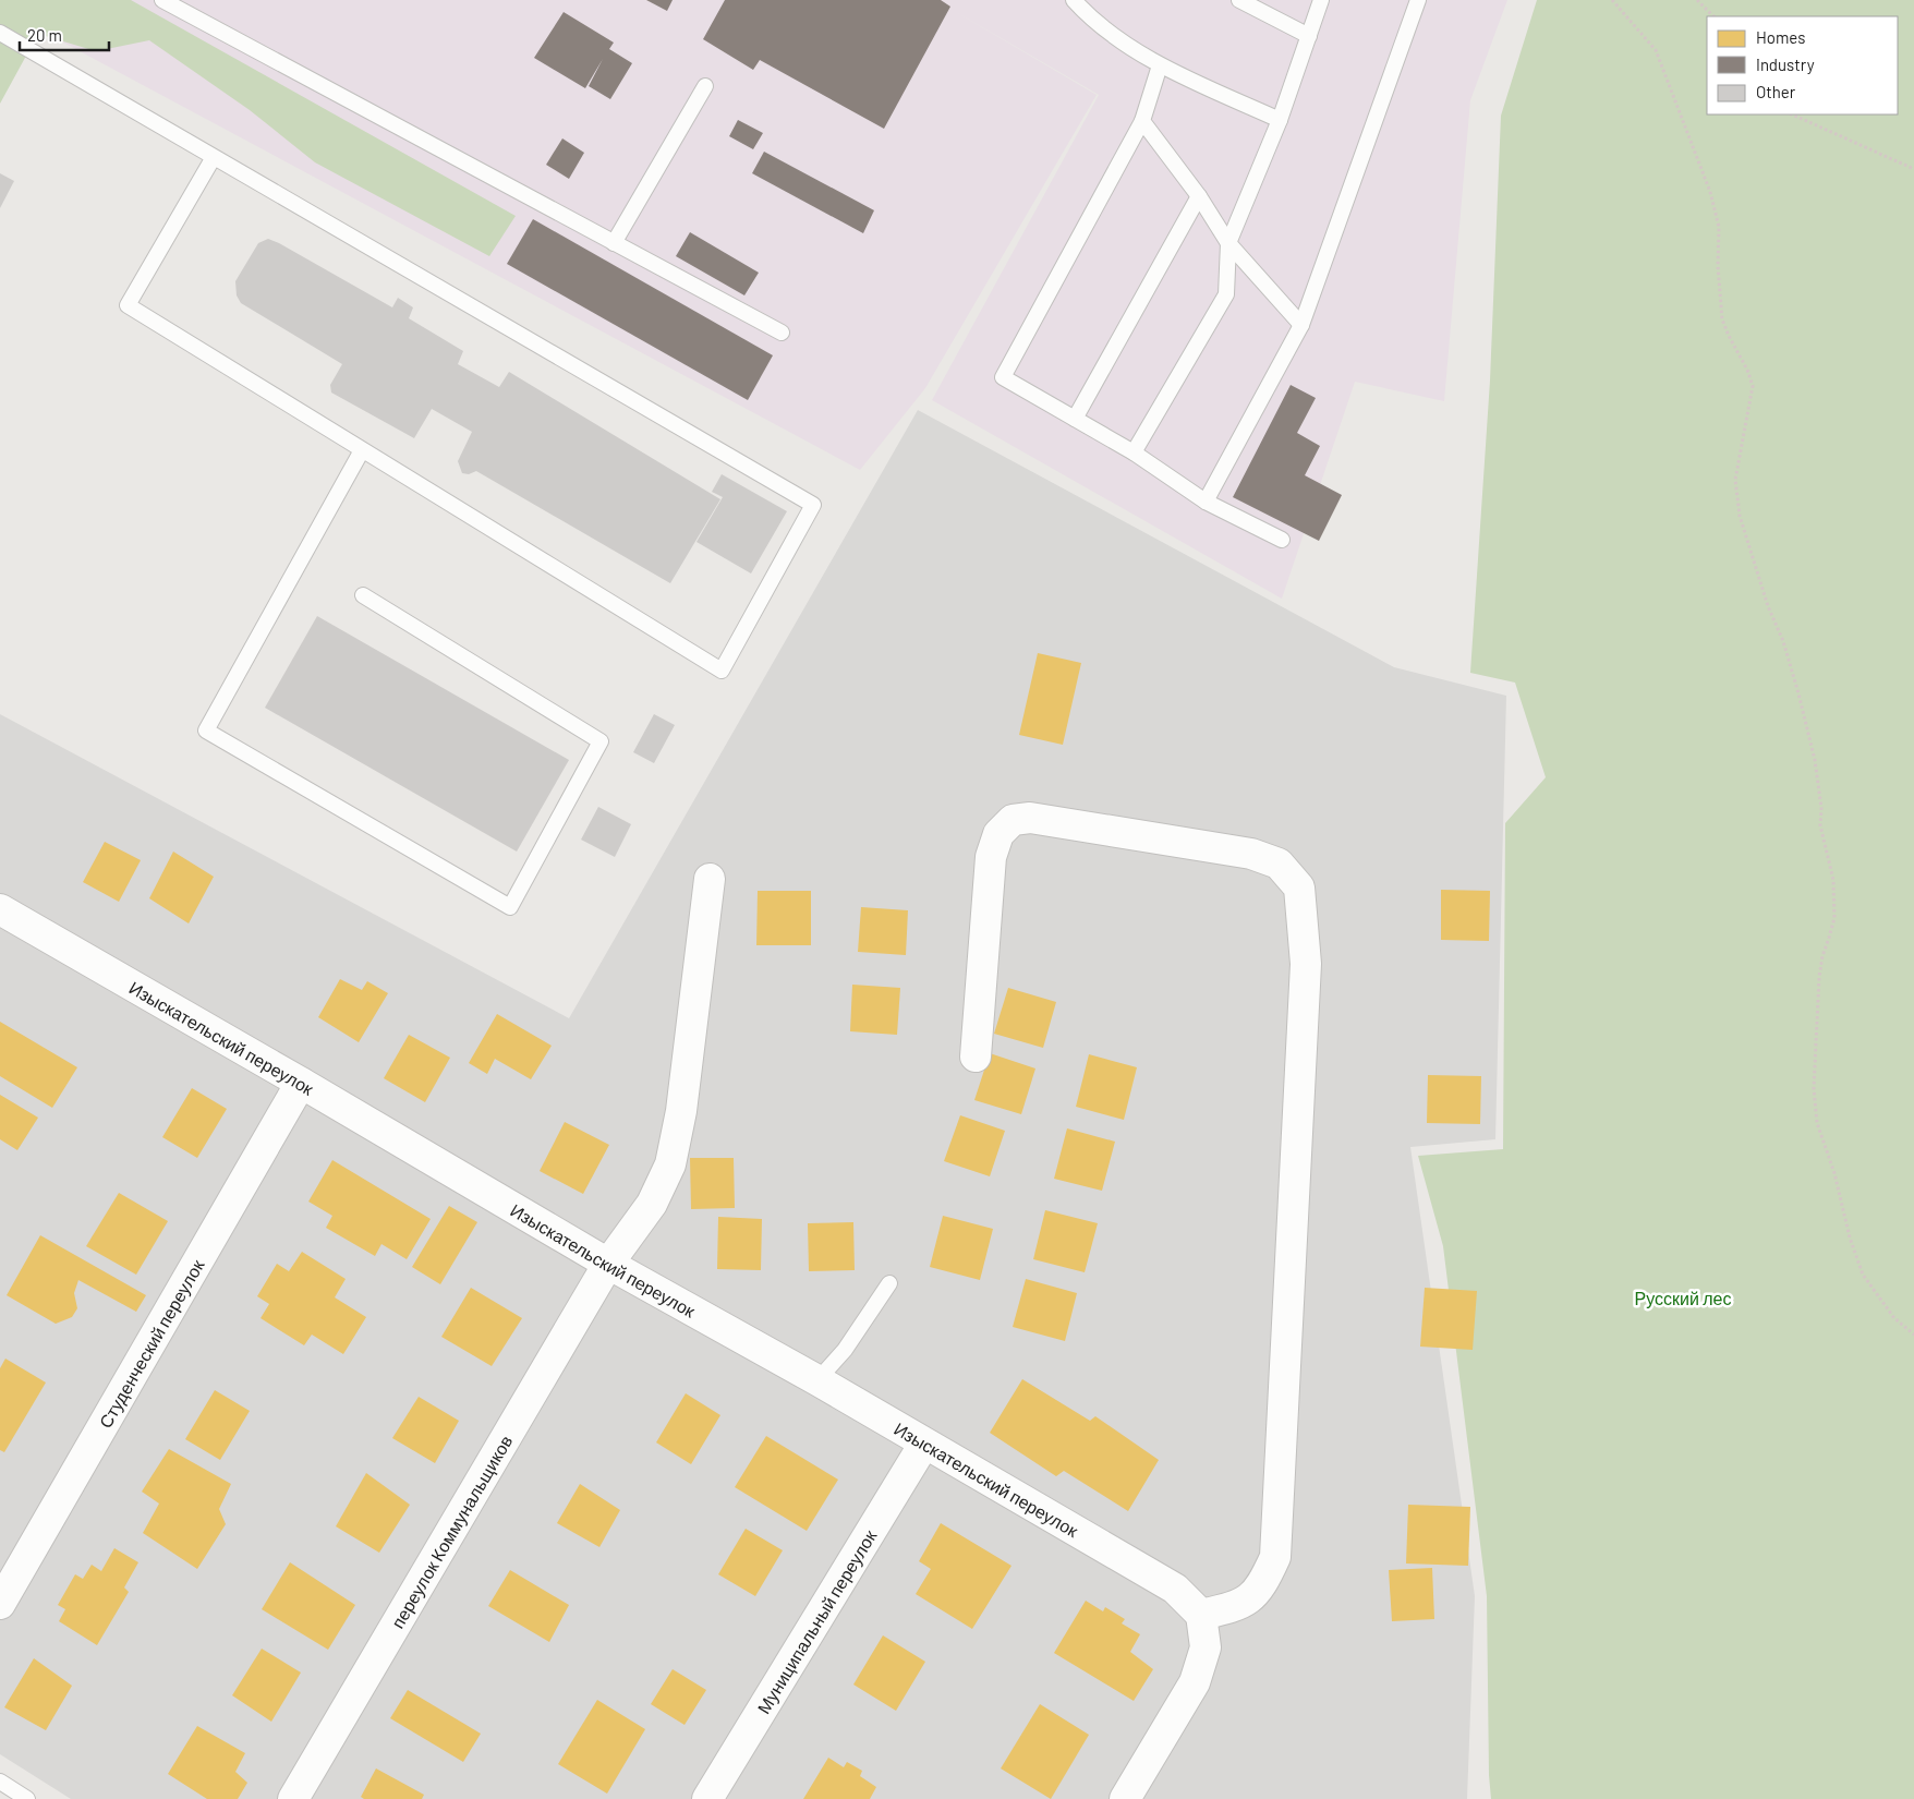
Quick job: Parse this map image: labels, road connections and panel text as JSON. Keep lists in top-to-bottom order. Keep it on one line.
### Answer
{"streets":{"street":["Изыскательский переулок","Студенческий переулок","переулок Коммунальщиков","Муниципальный переулок"]},"crossings":[["Изыскательский переулок","Студенческий переулок"],["Изыскательский переулок","переулок Коммунальщиков"],["Изыскательский переулок","Муниципальный переулок"]],"parks":["Русский лес"],"legend":["Homes","Industry","Other"],"scale_bar":"20 m"}
